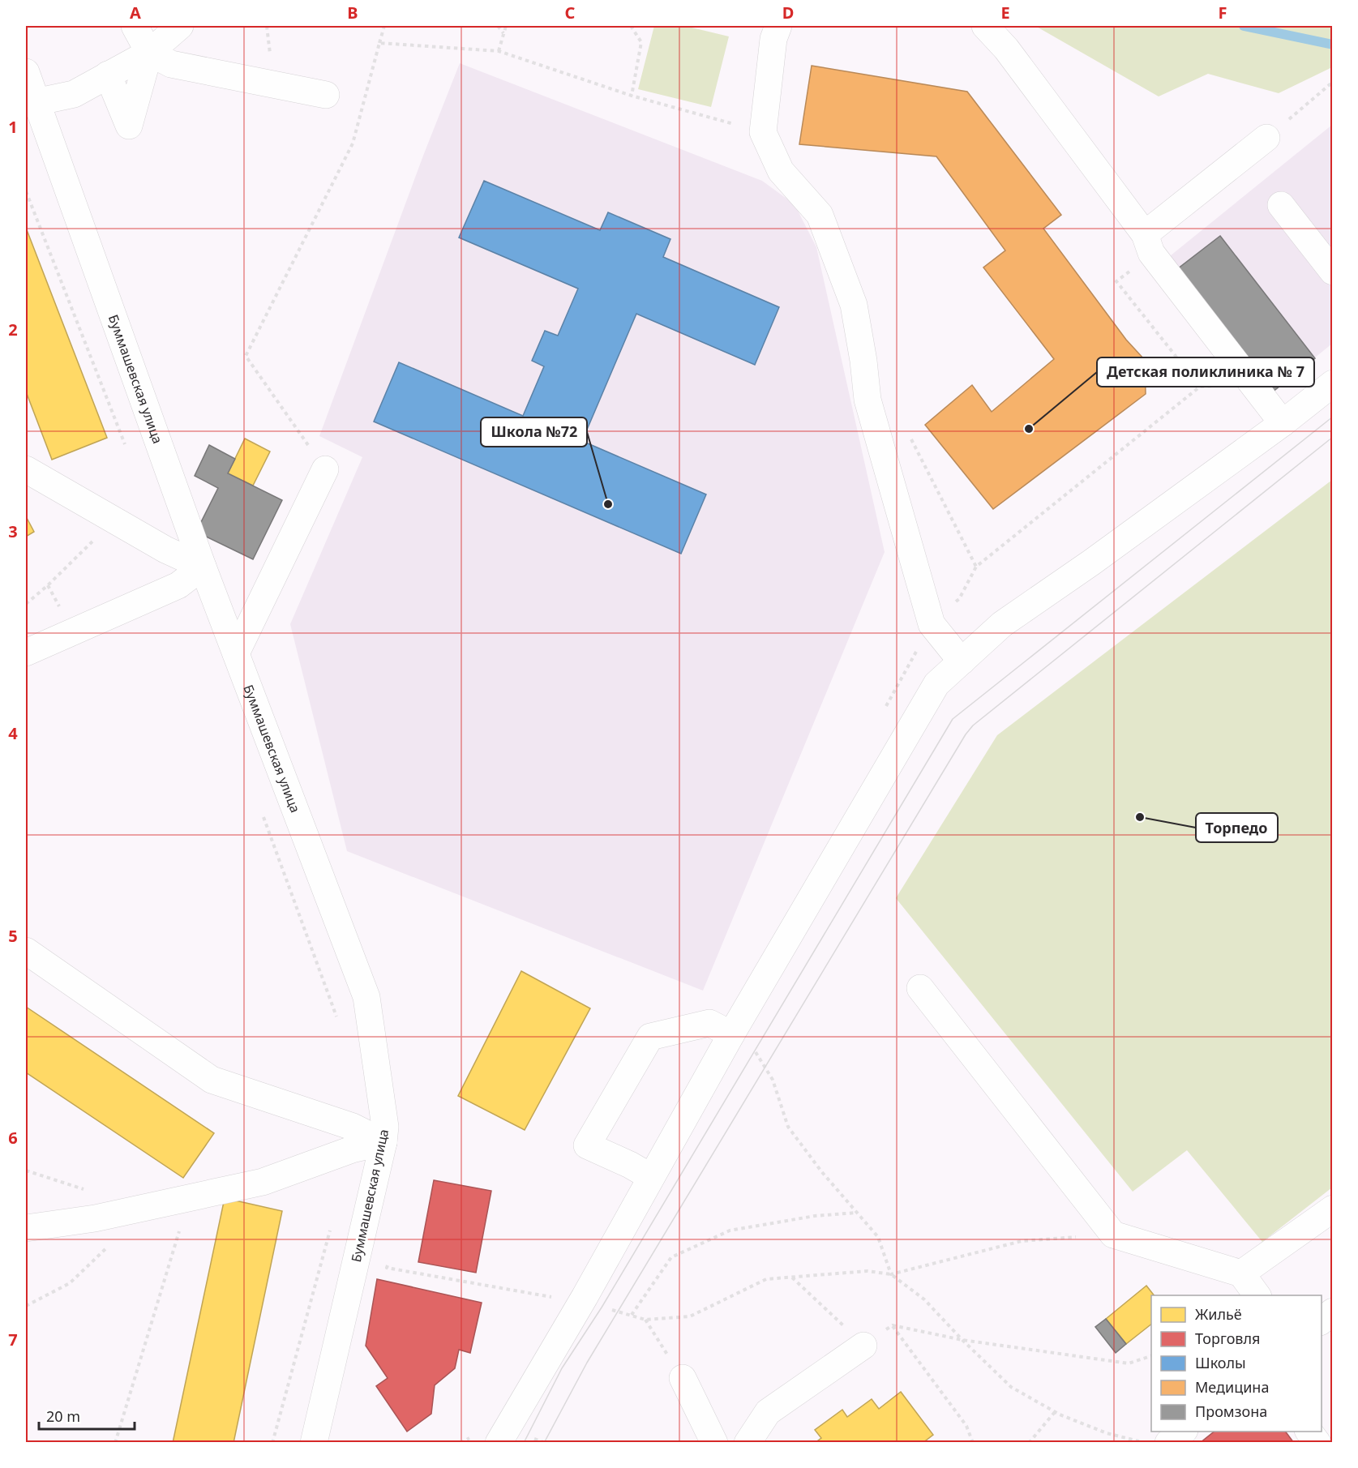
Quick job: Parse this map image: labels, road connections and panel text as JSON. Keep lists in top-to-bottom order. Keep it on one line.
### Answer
{"streets":{"street":["Буммашевская улица"]},"places":["Детская поликлиника № 7","Школа №72","Торпедо"],"legend":["Жильё","Торговля","Школы","Медицина","Промзона"],"scale_bar":"20 m","grid":{"columns":["A","B","C","D","E","F"],"rows":["1","2","3","4","5","6","7"]}}
